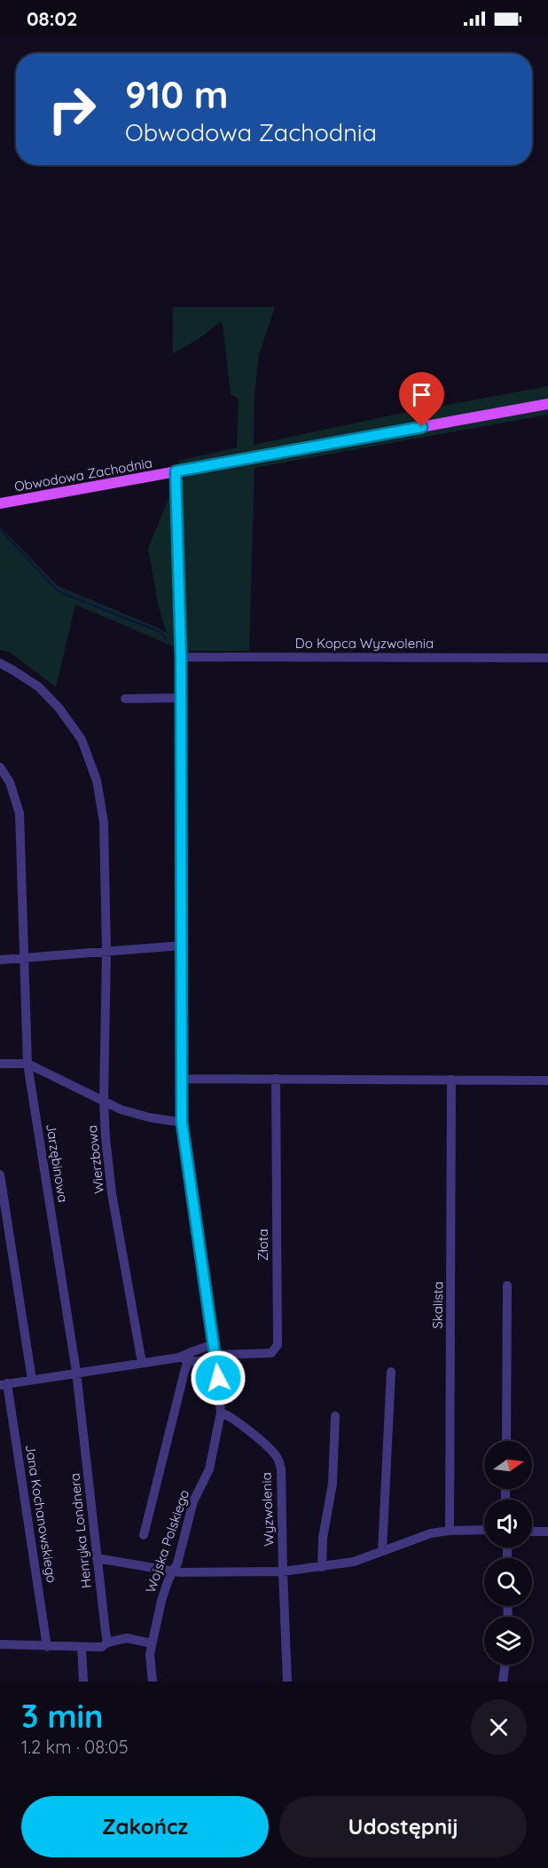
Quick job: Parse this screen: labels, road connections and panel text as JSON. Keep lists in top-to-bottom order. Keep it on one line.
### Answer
{"streets":{"main road":["Obwodowa Zachodnia"],"street":["Do Kopca Wyzwolenia","Wierzbowa","Jarzębinowa","Złota","Skalista","Wyzwolenia","Jana Kochanowskiego","Henryka Londnera","Wojska Polskiego"]},"crossings":[["Jarzębinowa","Henryka Londnera"],["Wyzwolenia","Wojska Polskiego"]],"north":"right","page":{"status":"08:02","turn":["910 m","Obwodowa Zachodnia"],"heading":["3 min","1.2 km · 08:05"],"buttons":["Zakończ","Udostępnij"]}}
